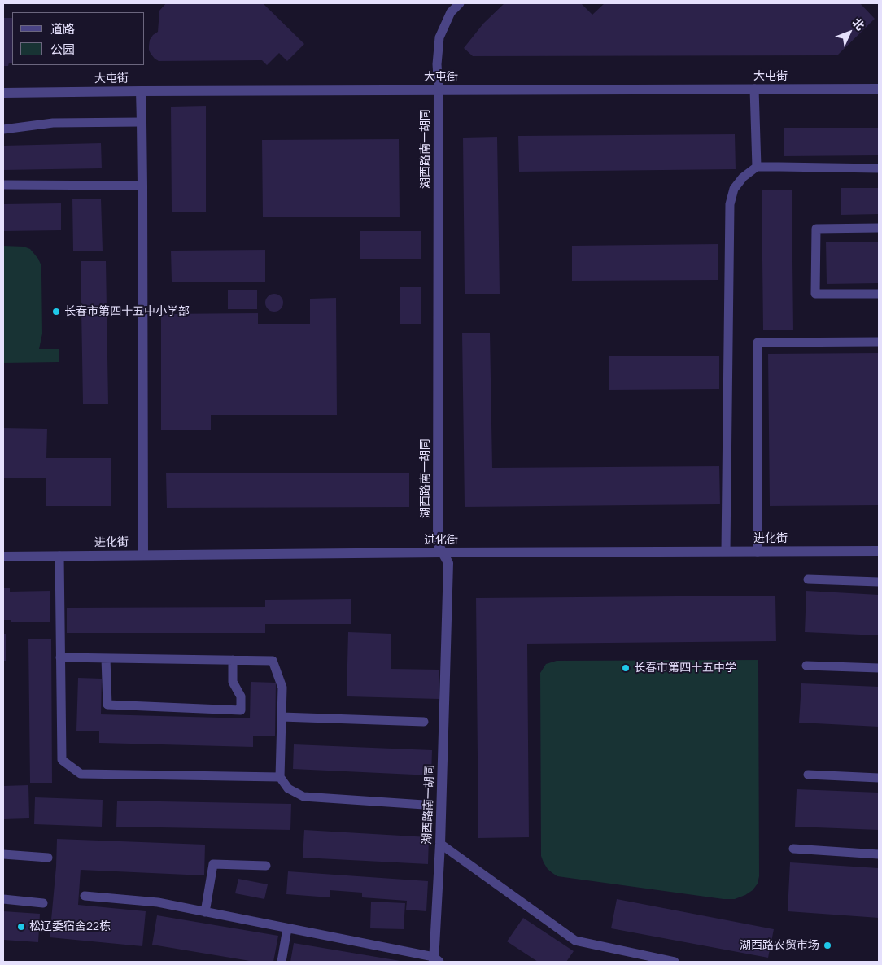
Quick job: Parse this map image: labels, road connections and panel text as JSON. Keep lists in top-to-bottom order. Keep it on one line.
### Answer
{"streets":{"street":["大屯街","湖西路南一胡同","进化街"]},"crossings":[["大屯街","湖西路南一胡同"],["湖西路南一胡同","进化街"]],"places":["长春市第四十五中小学部","长春市第四十五中学","松辽委宿舍22栋","湖西路农贸市场"],"legend":["道路","公园"],"north":"top right"}
